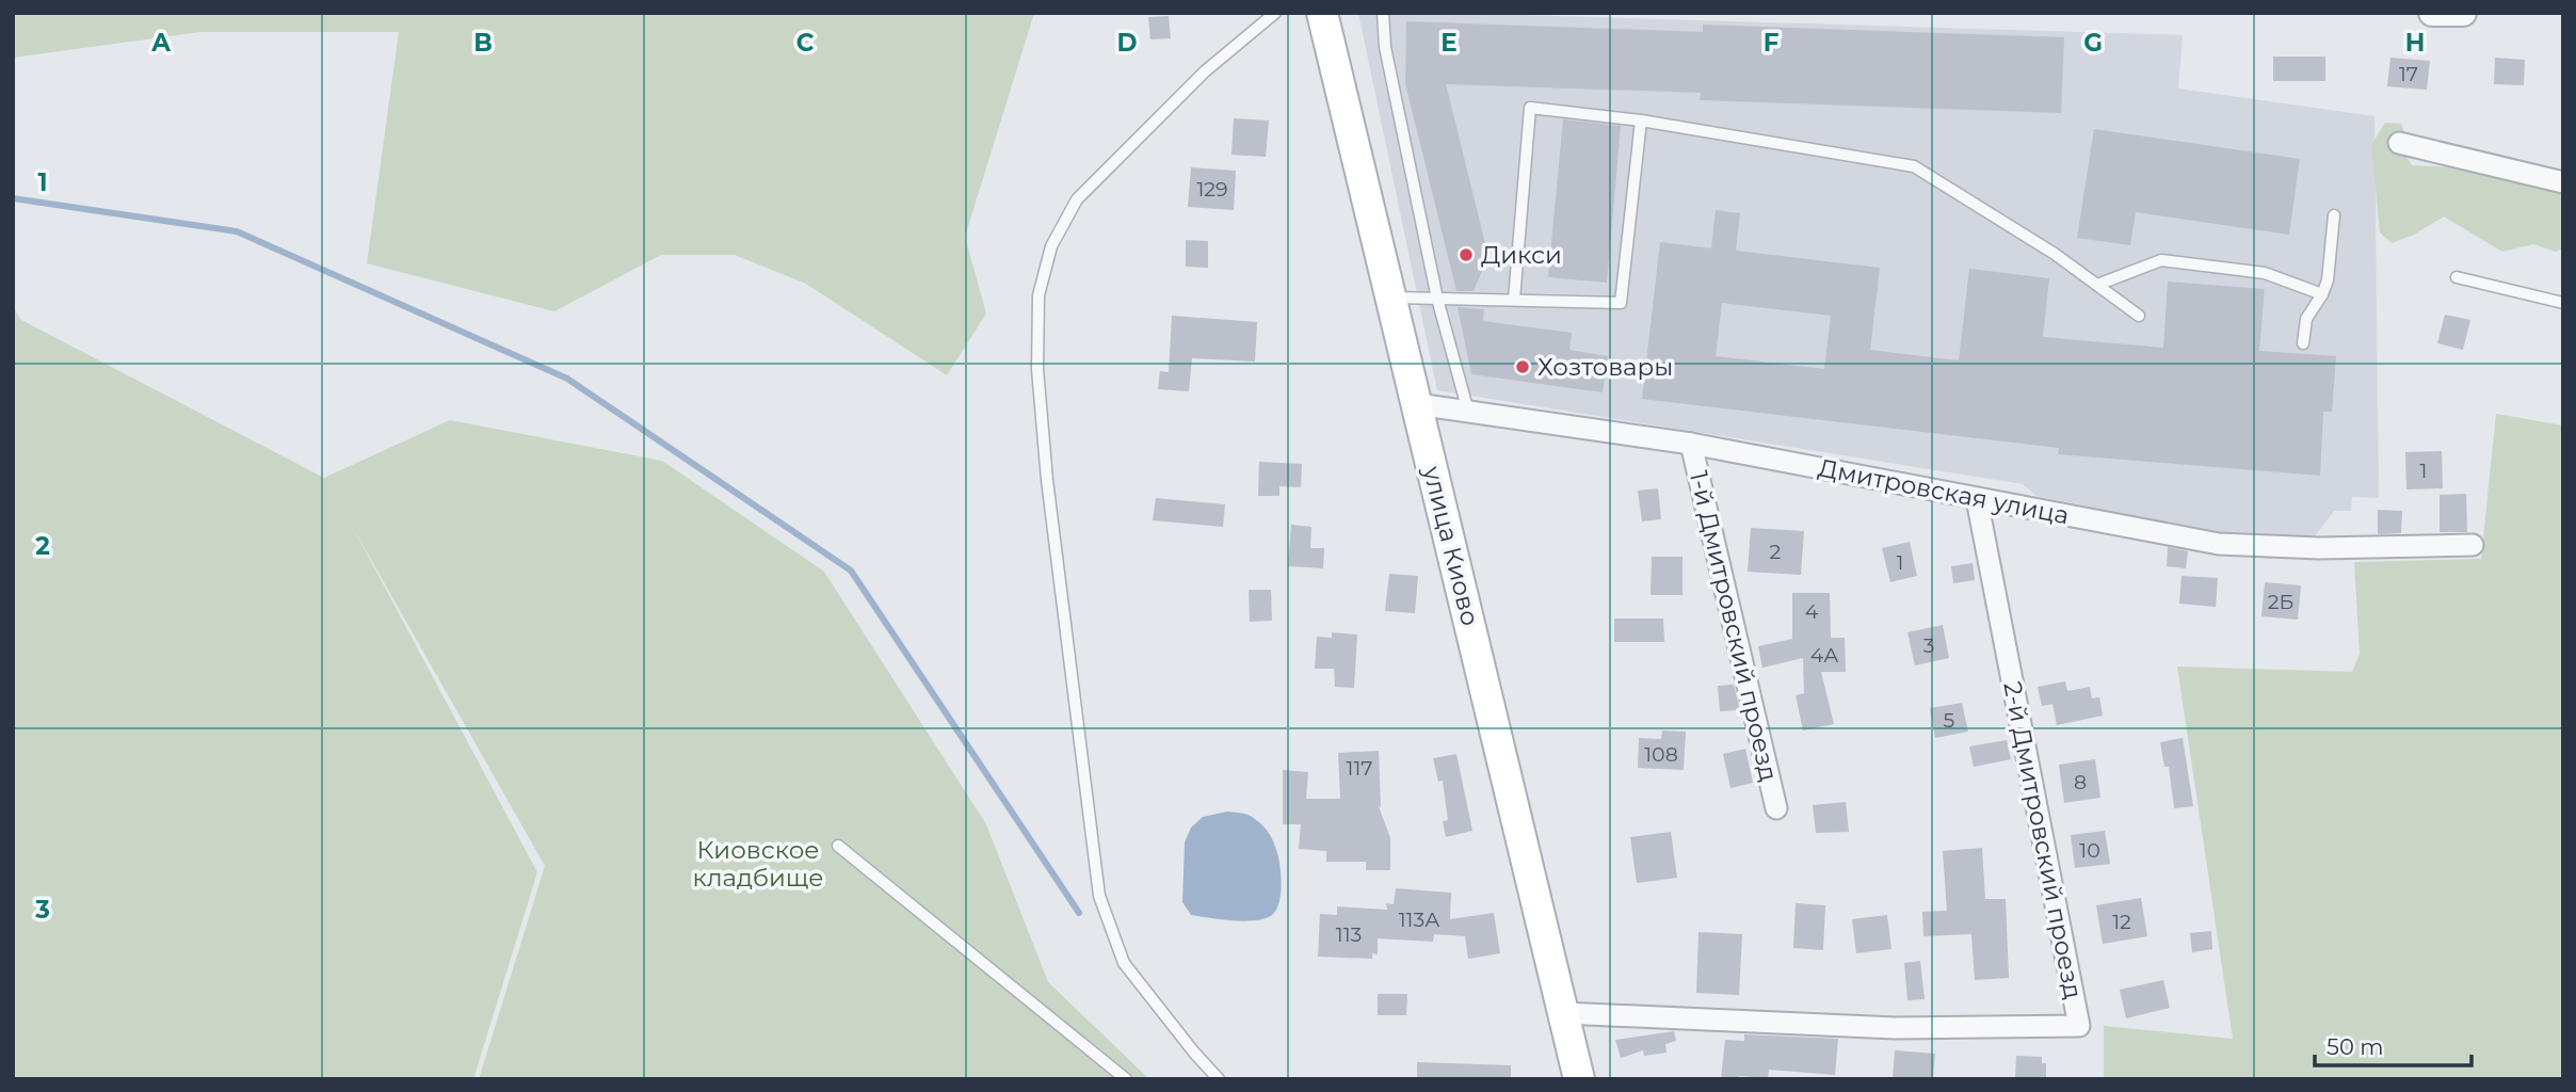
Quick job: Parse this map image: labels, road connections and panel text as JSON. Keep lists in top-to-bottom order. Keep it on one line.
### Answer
{"streets":{"main road":["улица Киово"],"street":["Дмитровская улица","1-й Дмитровский проезд","2-й Дмитровский проезд"]},"crossings":[["Дмитровская улица","улица Киово"],["Дмитровская улица","1-й Дмитровский проезд"],["Дмитровская улица","2-й Дмитровский проезд"],["улица Киово","2-й Дмитровский проезд"]],"parks":["Киовское кладбище"],"places":["Дикси","Хозтовары"],"house_numbers":["17","129","1","2","1","2Б","4","3","4А","5","108","117","8","10","113А","12","113"],"scale_bar":"50 m","grid":{"columns":["A","B","C","D","E","F","G","H"],"rows":["1","2","3"]}}
